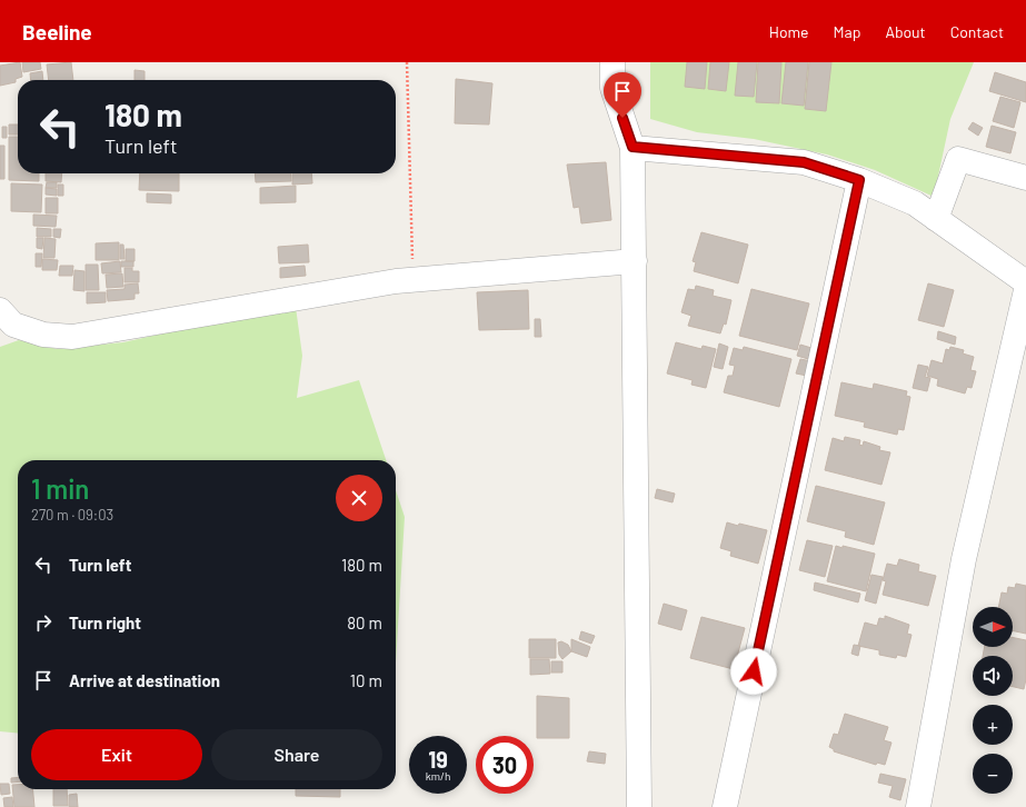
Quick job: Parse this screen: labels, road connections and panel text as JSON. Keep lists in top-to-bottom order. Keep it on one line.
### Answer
{"north":"right","page":{"header":"Beeline","nav":["Home","Map","About","Contact"],"turn":["180 m","Turn left"],"heading":["1 min","270 m · 09:03"],"list":[{"name":"Turn left","value":"180 m"},{"name":"Turn right","value":"80 m"},{"name":"Arrive at destination","value":"10 m"}],"map_buttons":["+","−"],"buttons":["Exit","Share"],"speed":"19 km/h","limit":"30"}}
